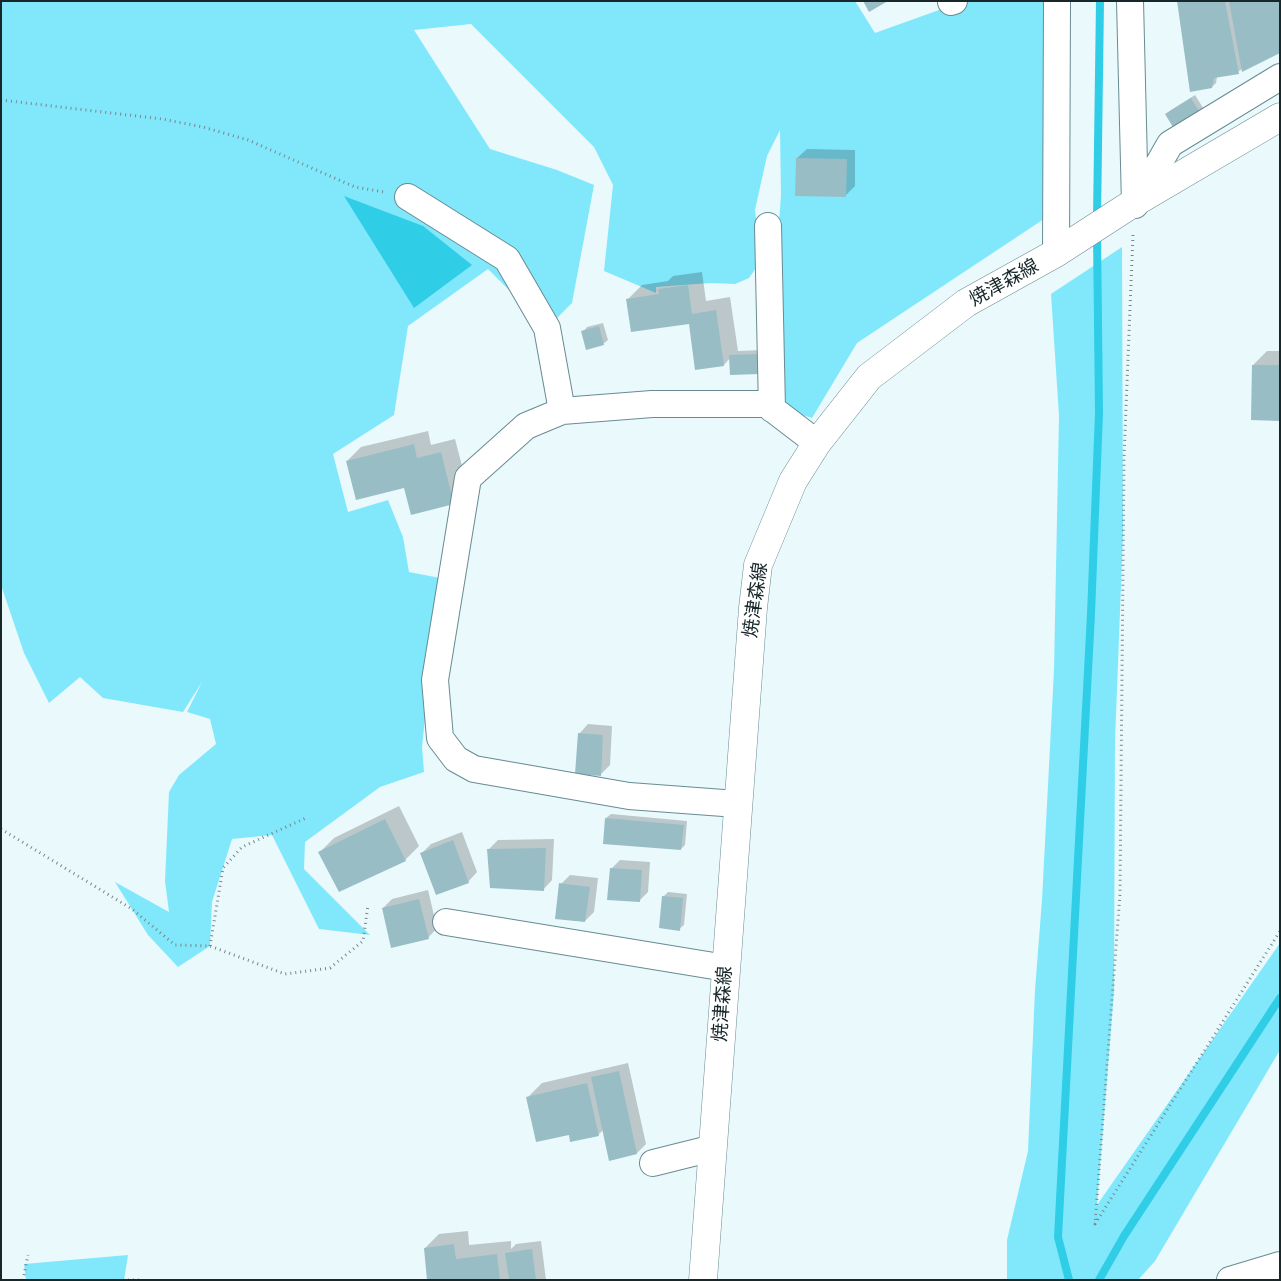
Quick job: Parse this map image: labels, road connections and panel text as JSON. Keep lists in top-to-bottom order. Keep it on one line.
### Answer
{"streets":{"main road":["焼津森線"]}}
